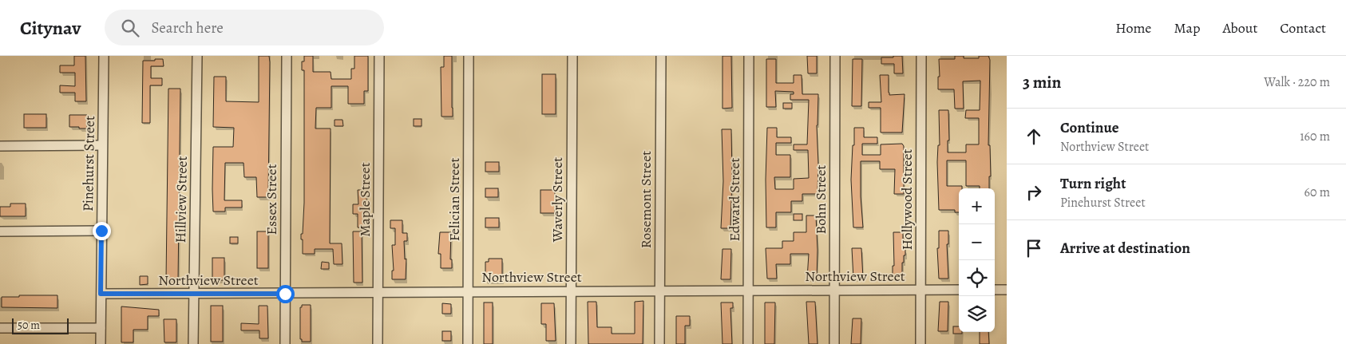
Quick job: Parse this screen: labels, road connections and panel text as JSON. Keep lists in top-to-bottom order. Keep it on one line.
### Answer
{"streets":{"street":["Pinehurst Street","Hillview Street","Essex Street","Maple Street","Felician Street","Waverly Street","Rosemont Street","Edward Street","Bohn Street","Hollywood Street","Northview Street"]},"crossings":[["Pinehurst Street","Northview Street"],["Hillview Street","Northview Street"],["Essex Street","Northview Street"],["Maple Street","Northview Street"],["Felician Street","Northview Street"],["Waverly Street","Northview Street"],["Rosemont Street","Northview Street"],["Edward Street","Northview Street"],["Bohn Street","Northview Street"],["Hollywood Street","Northview Street"]],"scale_bar":"50 m","page":{"header":"Citynav","search":"Search here","nav":["Home","Map","About","Contact"],"heading":["3 min","Walk · 220 m"],"list":[["Continue","Northview Street","160 m"],["Turn right","Pinehurst Street","60 m"],"Arrive at destination"],"map_buttons":["+","−"],"scale":"50 m"}}
